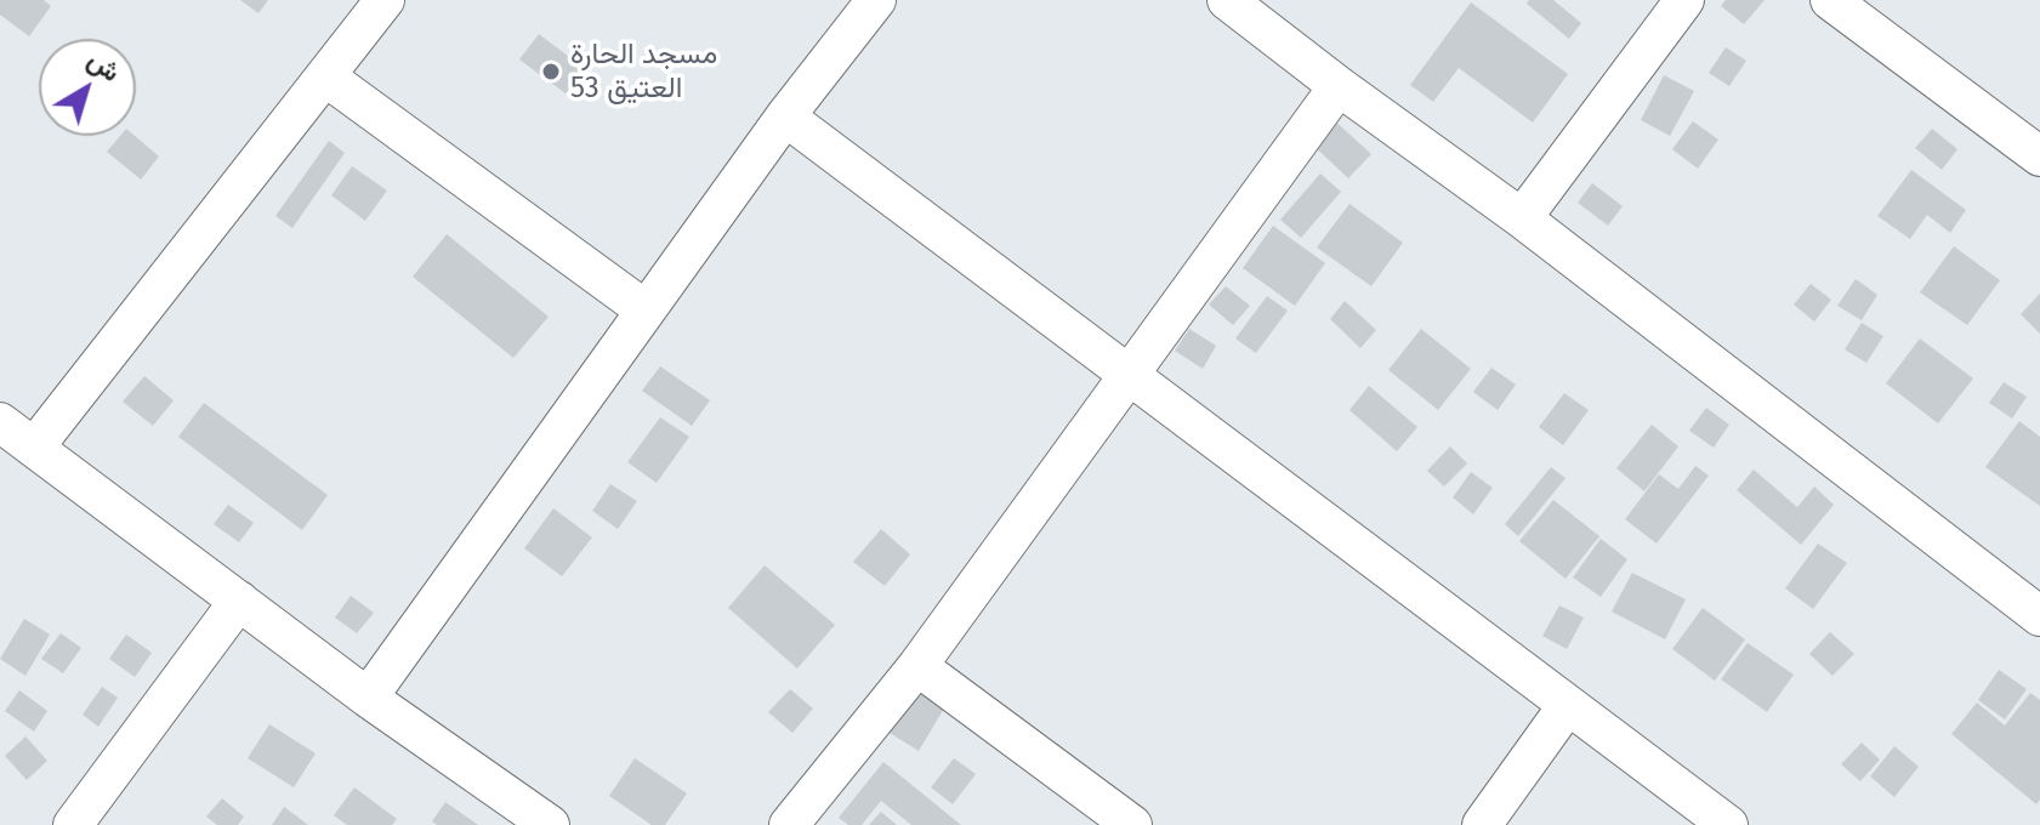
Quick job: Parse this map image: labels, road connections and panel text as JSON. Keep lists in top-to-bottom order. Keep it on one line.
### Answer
{"places":["مسجد الحارة 53 العتيق"],"north":"top right"}
